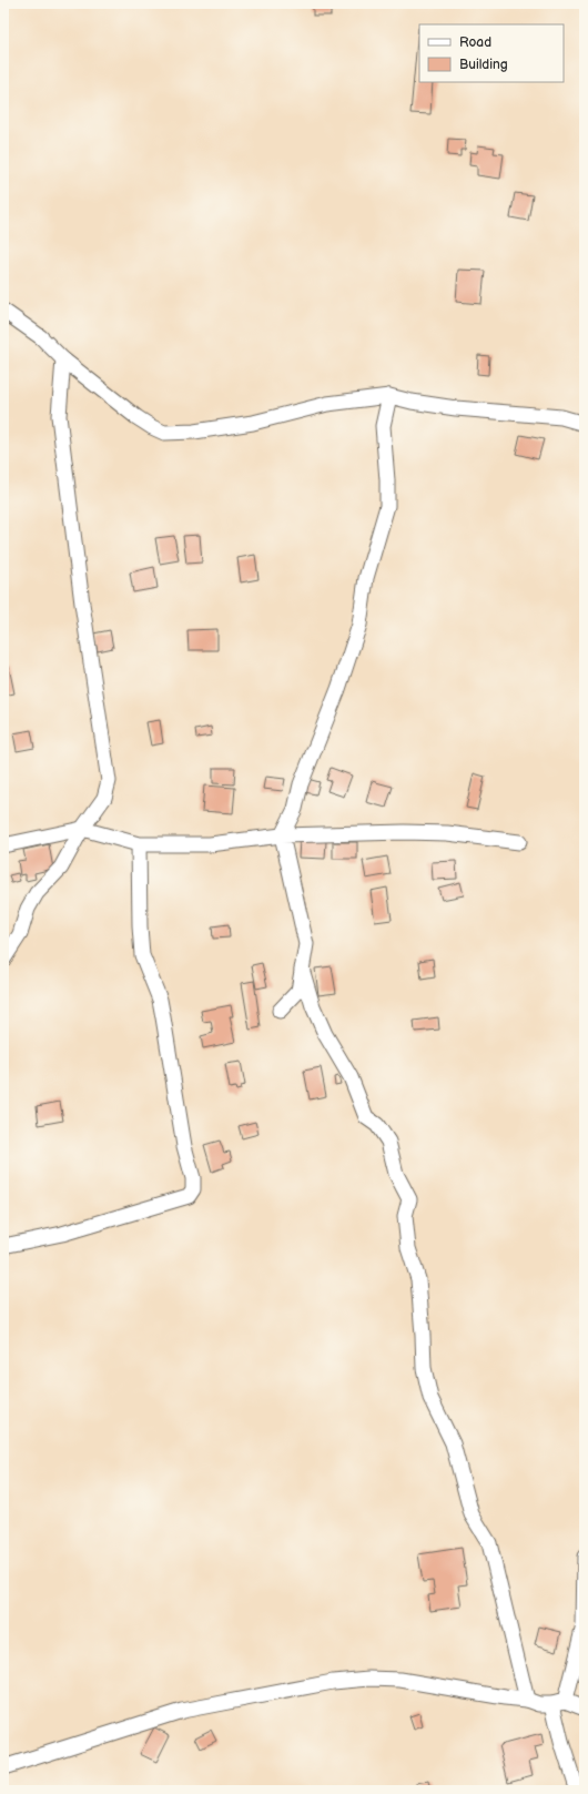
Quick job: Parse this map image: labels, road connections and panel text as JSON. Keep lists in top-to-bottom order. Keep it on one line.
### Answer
{"legend":["Road","Building"]}
